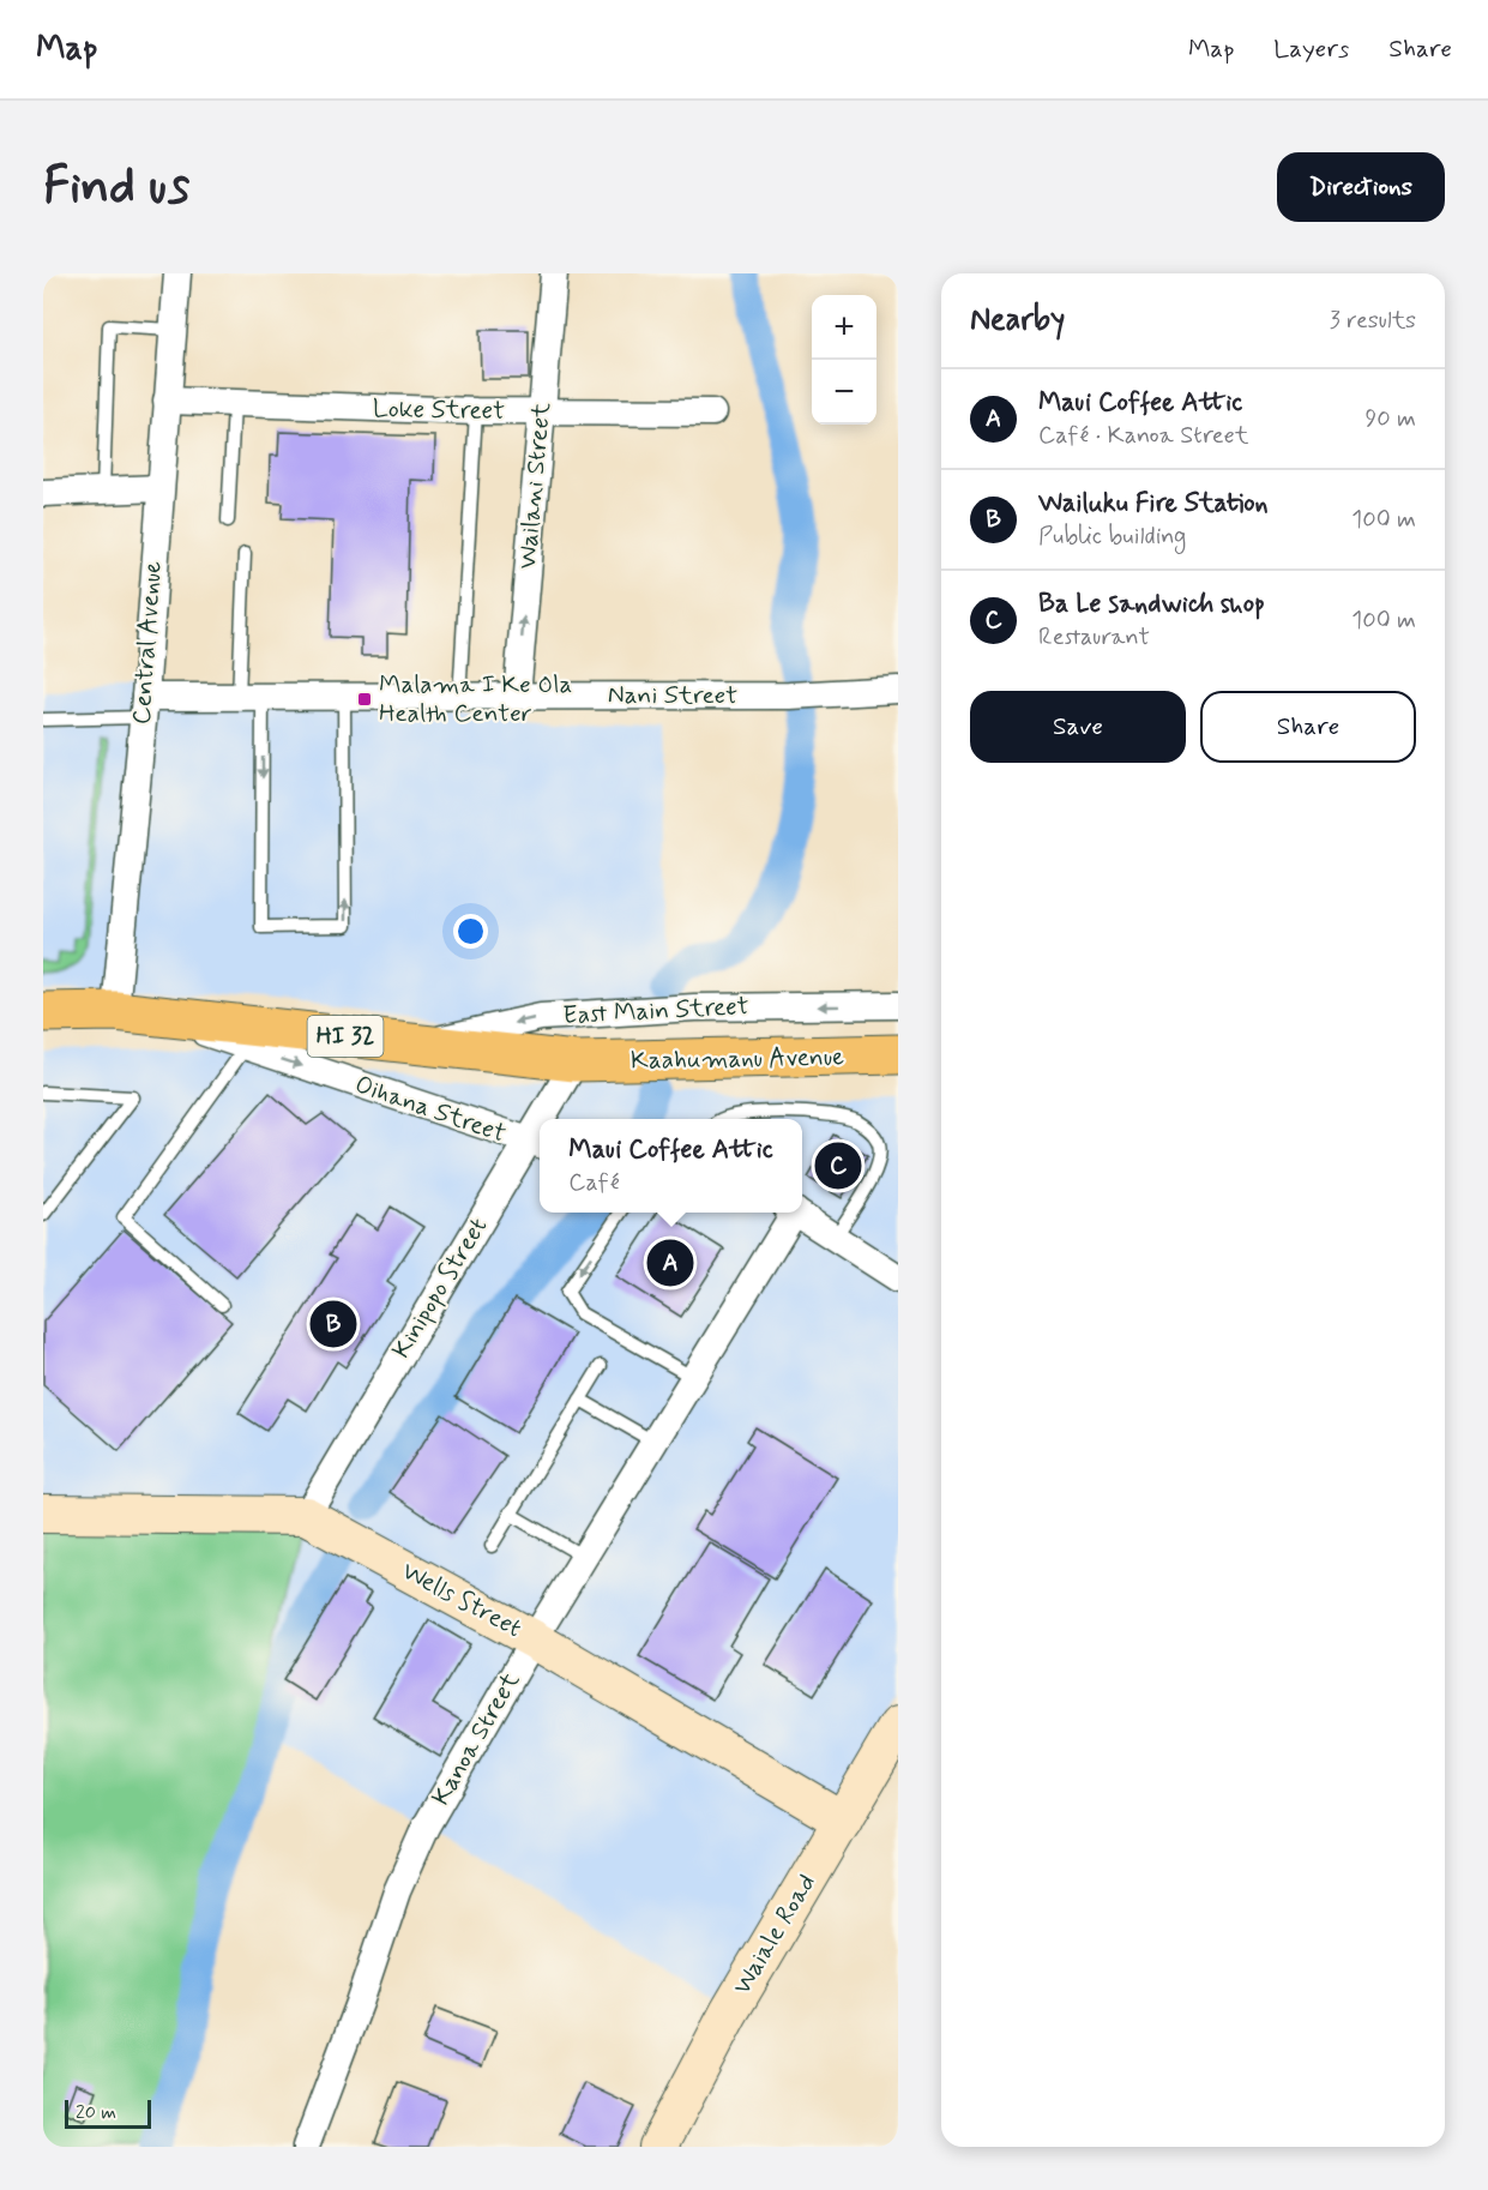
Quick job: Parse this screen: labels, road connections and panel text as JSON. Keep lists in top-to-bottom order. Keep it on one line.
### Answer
{"streets":{"main road":["East Main Street","HI 32","Kaahumanu Avenue"],"street":["Loke Street","Wailani Street","Central Avenue","Nani Street","Oihana Street","Kinipopo Street","Wells Street","Kanoa Street","Waiale Road"]},"crossings":[["Loke Street","Wailani Street"],["Loke Street","Central Avenue"],["Wailani Street","Nani Street"],["Central Avenue","Nani Street"],["Central Avenue","East Main Street"],["East Main Street","Kaahumanu Avenue"],["East Main Street","Oihana Street"],["East Main Street","Kinipopo Street"],["Kaahumanu Avenue","Kinipopo Street"],["Oihana Street","Kinipopo Street"],["Kinipopo Street","Wells Street"],["Wells Street","Kanoa Street"],["Wells Street","Waiale Road"]],"one_way":["Wailani Street","Oihana Street"],"places":{"transit":["Malama I Ke Ola Health Center"]},"scale_bar":"20 m","page":{"header":"Map","nav":["Map","Layers","Share"],"buttons":["Directions",["Save","Share"]],"title":"Find us","heading":["Nearby","3 results"],"map_buttons":["+","−"],"list":[{"mark":"A","name":"Maui Coffee Attic","note":"Café · Kanoa Street","value":"90 m"},{"mark":"B","name":"Wailuku Fire Station","note":"Public building","value":"100 m"},{"mark":"C","name":"Ba Le sandwich shop","note":"Restaurant","value":"100 m"}],"popup":["Maui Coffee Attic","Café"],"pins":["C","A","B"],"scale":"20 m"}}
